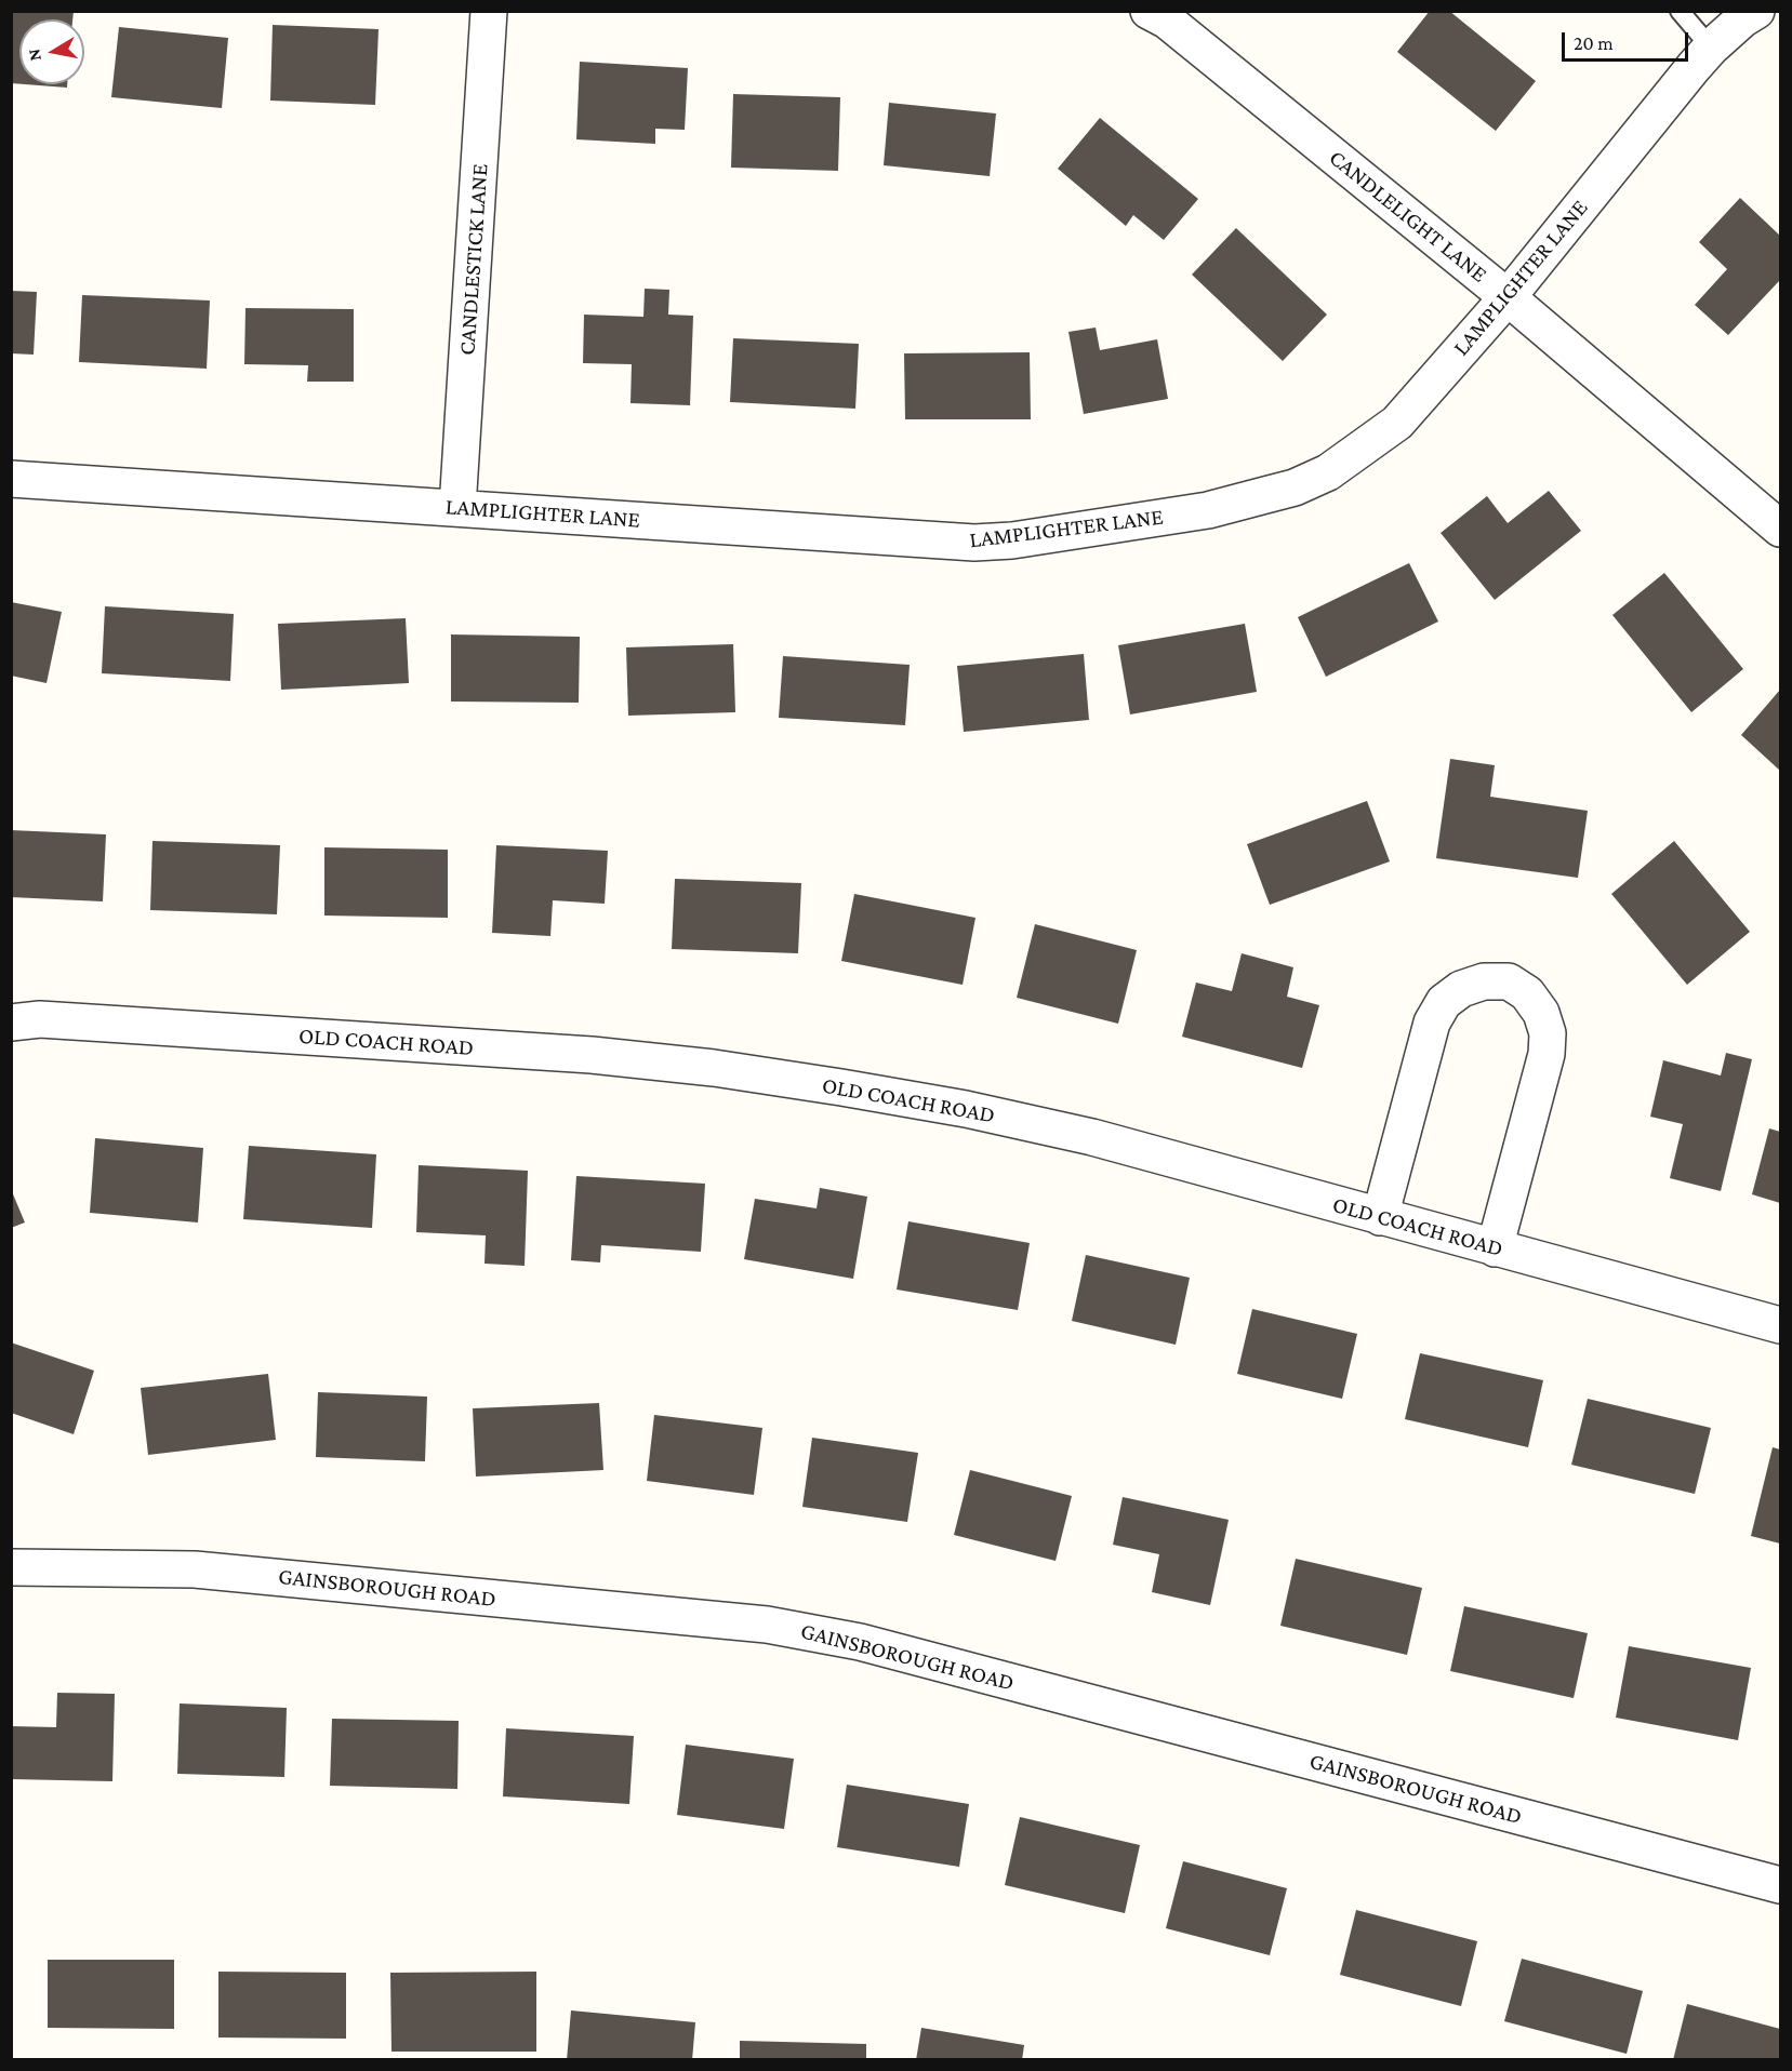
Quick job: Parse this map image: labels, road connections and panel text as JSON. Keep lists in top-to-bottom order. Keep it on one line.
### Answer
{"streets":{"street":["CANDLELIGHT LANE","CANDLESTICK LANE","LAMPLIGHTER LANE","OLD COACH ROAD","GAINSBOROUGH ROAD"]},"crossings":[["CANDLELIGHT LANE","LAMPLIGHTER LANE"],["CANDLESTICK LANE","LAMPLIGHTER LANE"]],"scale_bar":"20 m","north":"left"}
